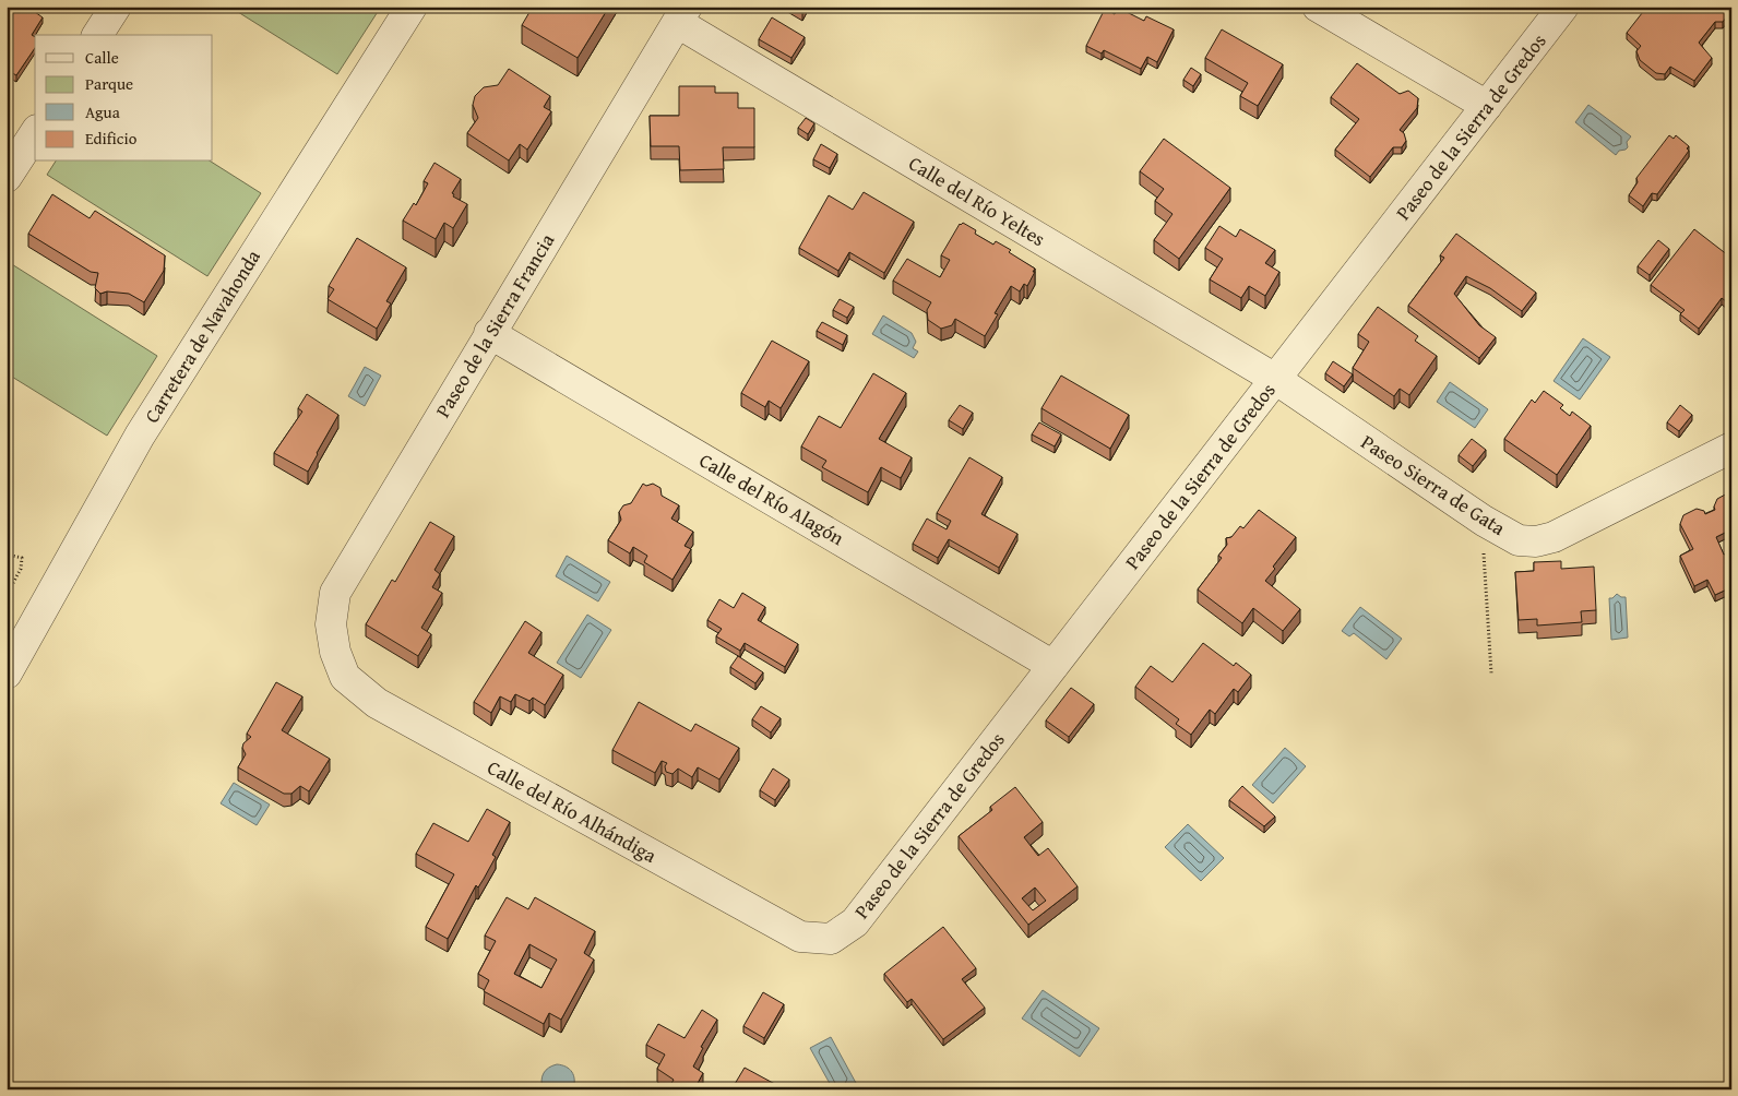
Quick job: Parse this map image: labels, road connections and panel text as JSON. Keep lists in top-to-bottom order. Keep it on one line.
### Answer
{"streets":{"street":["Paseo de la Sierra de Gredos","Calle del Río Yeltes","Paseo de la Sierra Francia","Carretera de Navahonda","Paseo Sierra de Gata","Calle del Río Alagón","Calle del Río Alhándiga"]},"crossings":[["Paseo de la Sierra de Gredos","Calle del Río Yeltes"],["Paseo de la Sierra de Gredos","Paseo Sierra de Gata"],["Paseo de la Sierra de Gredos","Calle del Río Alagón"],["Paseo de la Sierra de Gredos","Calle del Río Alhándiga"],["Calle del Río Yeltes","Paseo de la Sierra Francia"],["Calle del Río Yeltes","Paseo Sierra de Gata"],["Paseo de la Sierra Francia","Calle del Río Alagón"],["Paseo de la Sierra Francia","Calle del Río Alhándiga"]],"legend":["Calle","Parque","Agua","Edificio"]}
